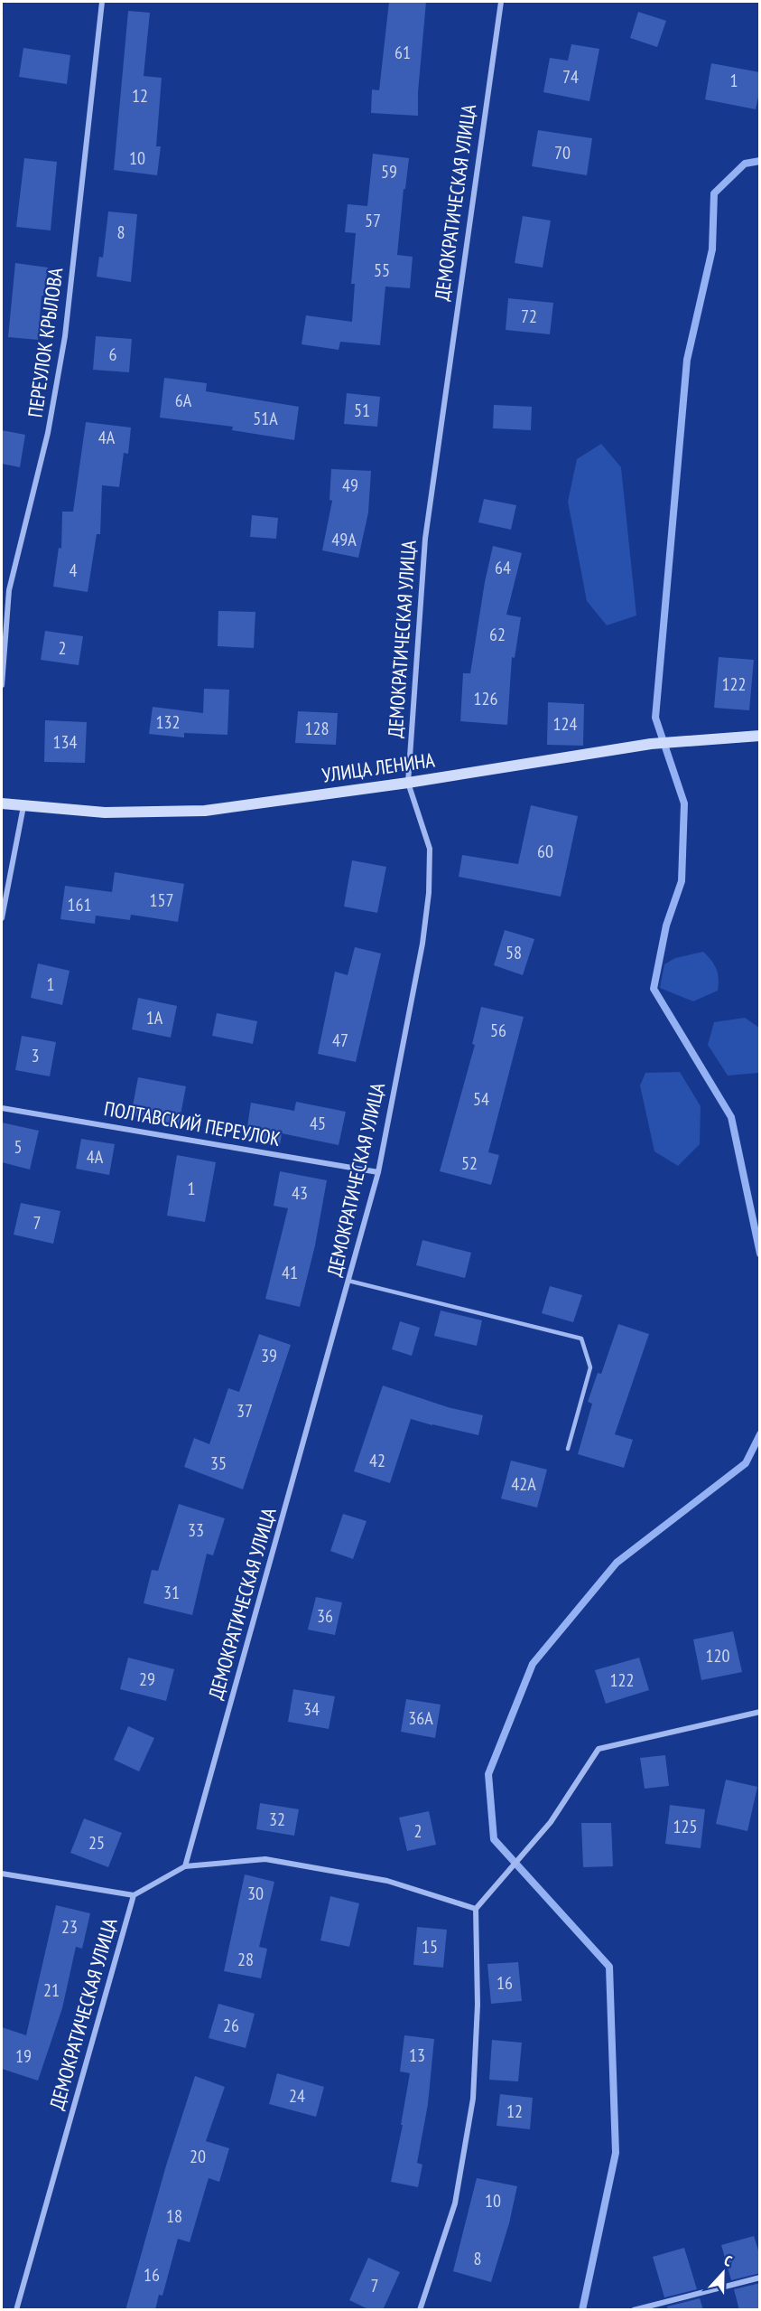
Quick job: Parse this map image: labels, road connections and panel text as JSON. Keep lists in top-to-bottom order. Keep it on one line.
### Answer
{"streets":{"street":["ДЕМОКРАТИЧЕСКАЯ УЛИЦА","ПЕРЕУЛОК КРЫЛОВА","УЛИЦА ЛЕНИНА","ПОЛТАВСКИЙ ПЕРЕУЛОК"]},"crossings":[["ДЕМОКРАТИЧЕСКАЯ УЛИЦА","УЛИЦА ЛЕНИНА"],["ДЕМОКРАТИЧЕСКАЯ УЛИЦА","ПОЛТАВСКИЙ ПЕРЕУЛОК"]],"house_numbers":["61","74","1","12","70","10","59","57","8","55","72","6","6А","51","51А","4А","49","49А","64","4","62","2","122","126","132","124","128","134","60","157","161","58","1","1А","56","47","3","54","45","5","4А","52","1","43","7","41","39","37","42","35","42А","33","31","36","120","29","122","34","36А","32","125","2","25","30","23","15","28","16","21","26","13","19","24","12","20","10","18","8","16","7"],"north":"top"}
